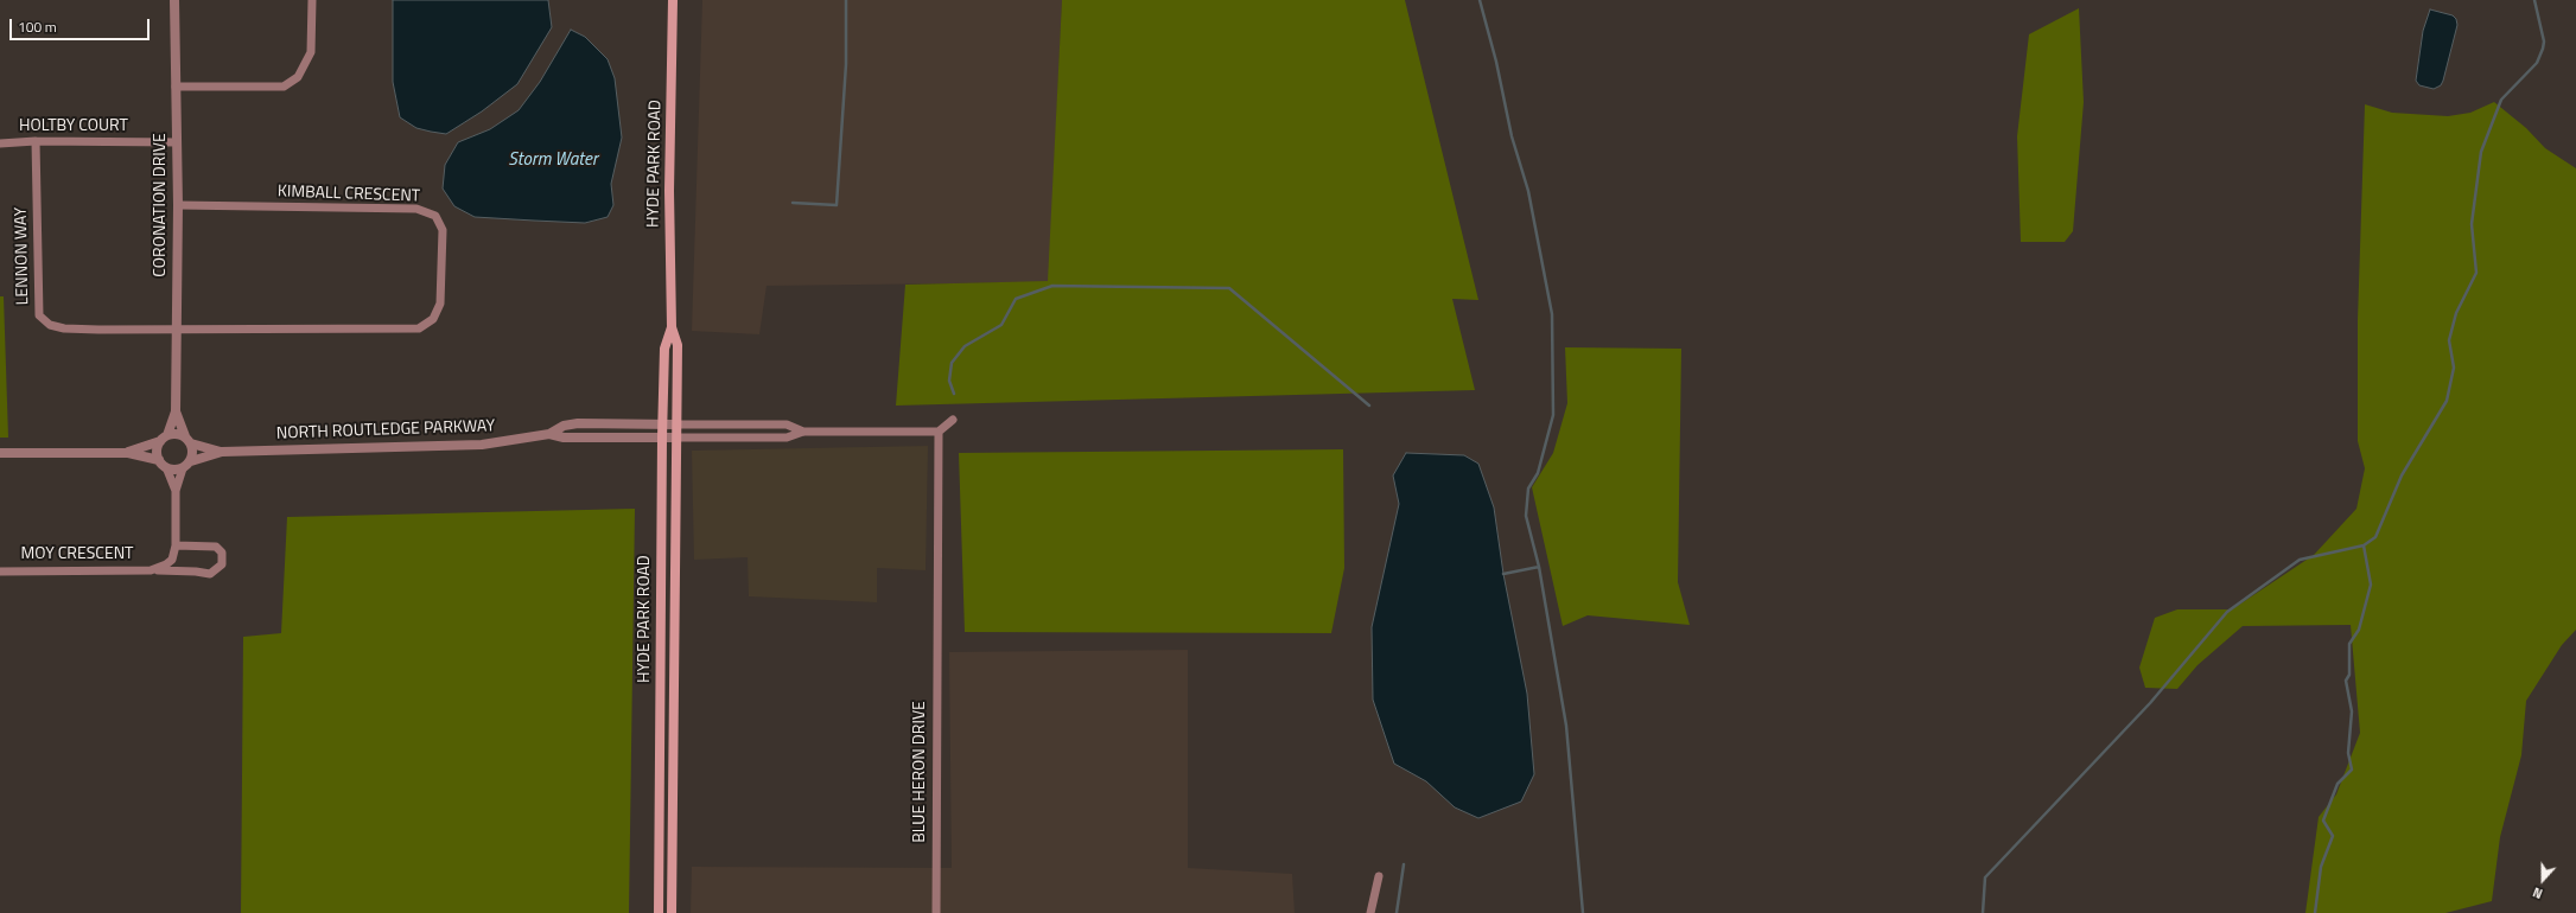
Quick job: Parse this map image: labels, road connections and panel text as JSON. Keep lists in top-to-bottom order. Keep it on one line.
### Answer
{"streets":{"main road":["HYDE PARK ROAD"],"street":["HOLTBY COURT","KIMBALL CRESCENT","CORONATION DRIVE","LENNON WAY","NORTH ROUTLEDGE PARKWAY","MOY CRESCENT","BLUE HERON DRIVE"]},"crossings":[["HOLTBY COURT","CORONATION DRIVE"],["HOLTBY COURT","LENNON WAY"],["HYDE PARK ROAD","NORTH ROUTLEDGE PARKWAY"],["KIMBALL CRESCENT","CORONATION DRIVE"],["KIMBALL CRESCENT","LENNON WAY"],["CORONATION DRIVE","LENNON WAY"],["CORONATION DRIVE","NORTH ROUTLEDGE PARKWAY"]],"water":["Storm Water"],"scale_bar":"100 m","north":"bottom"}
